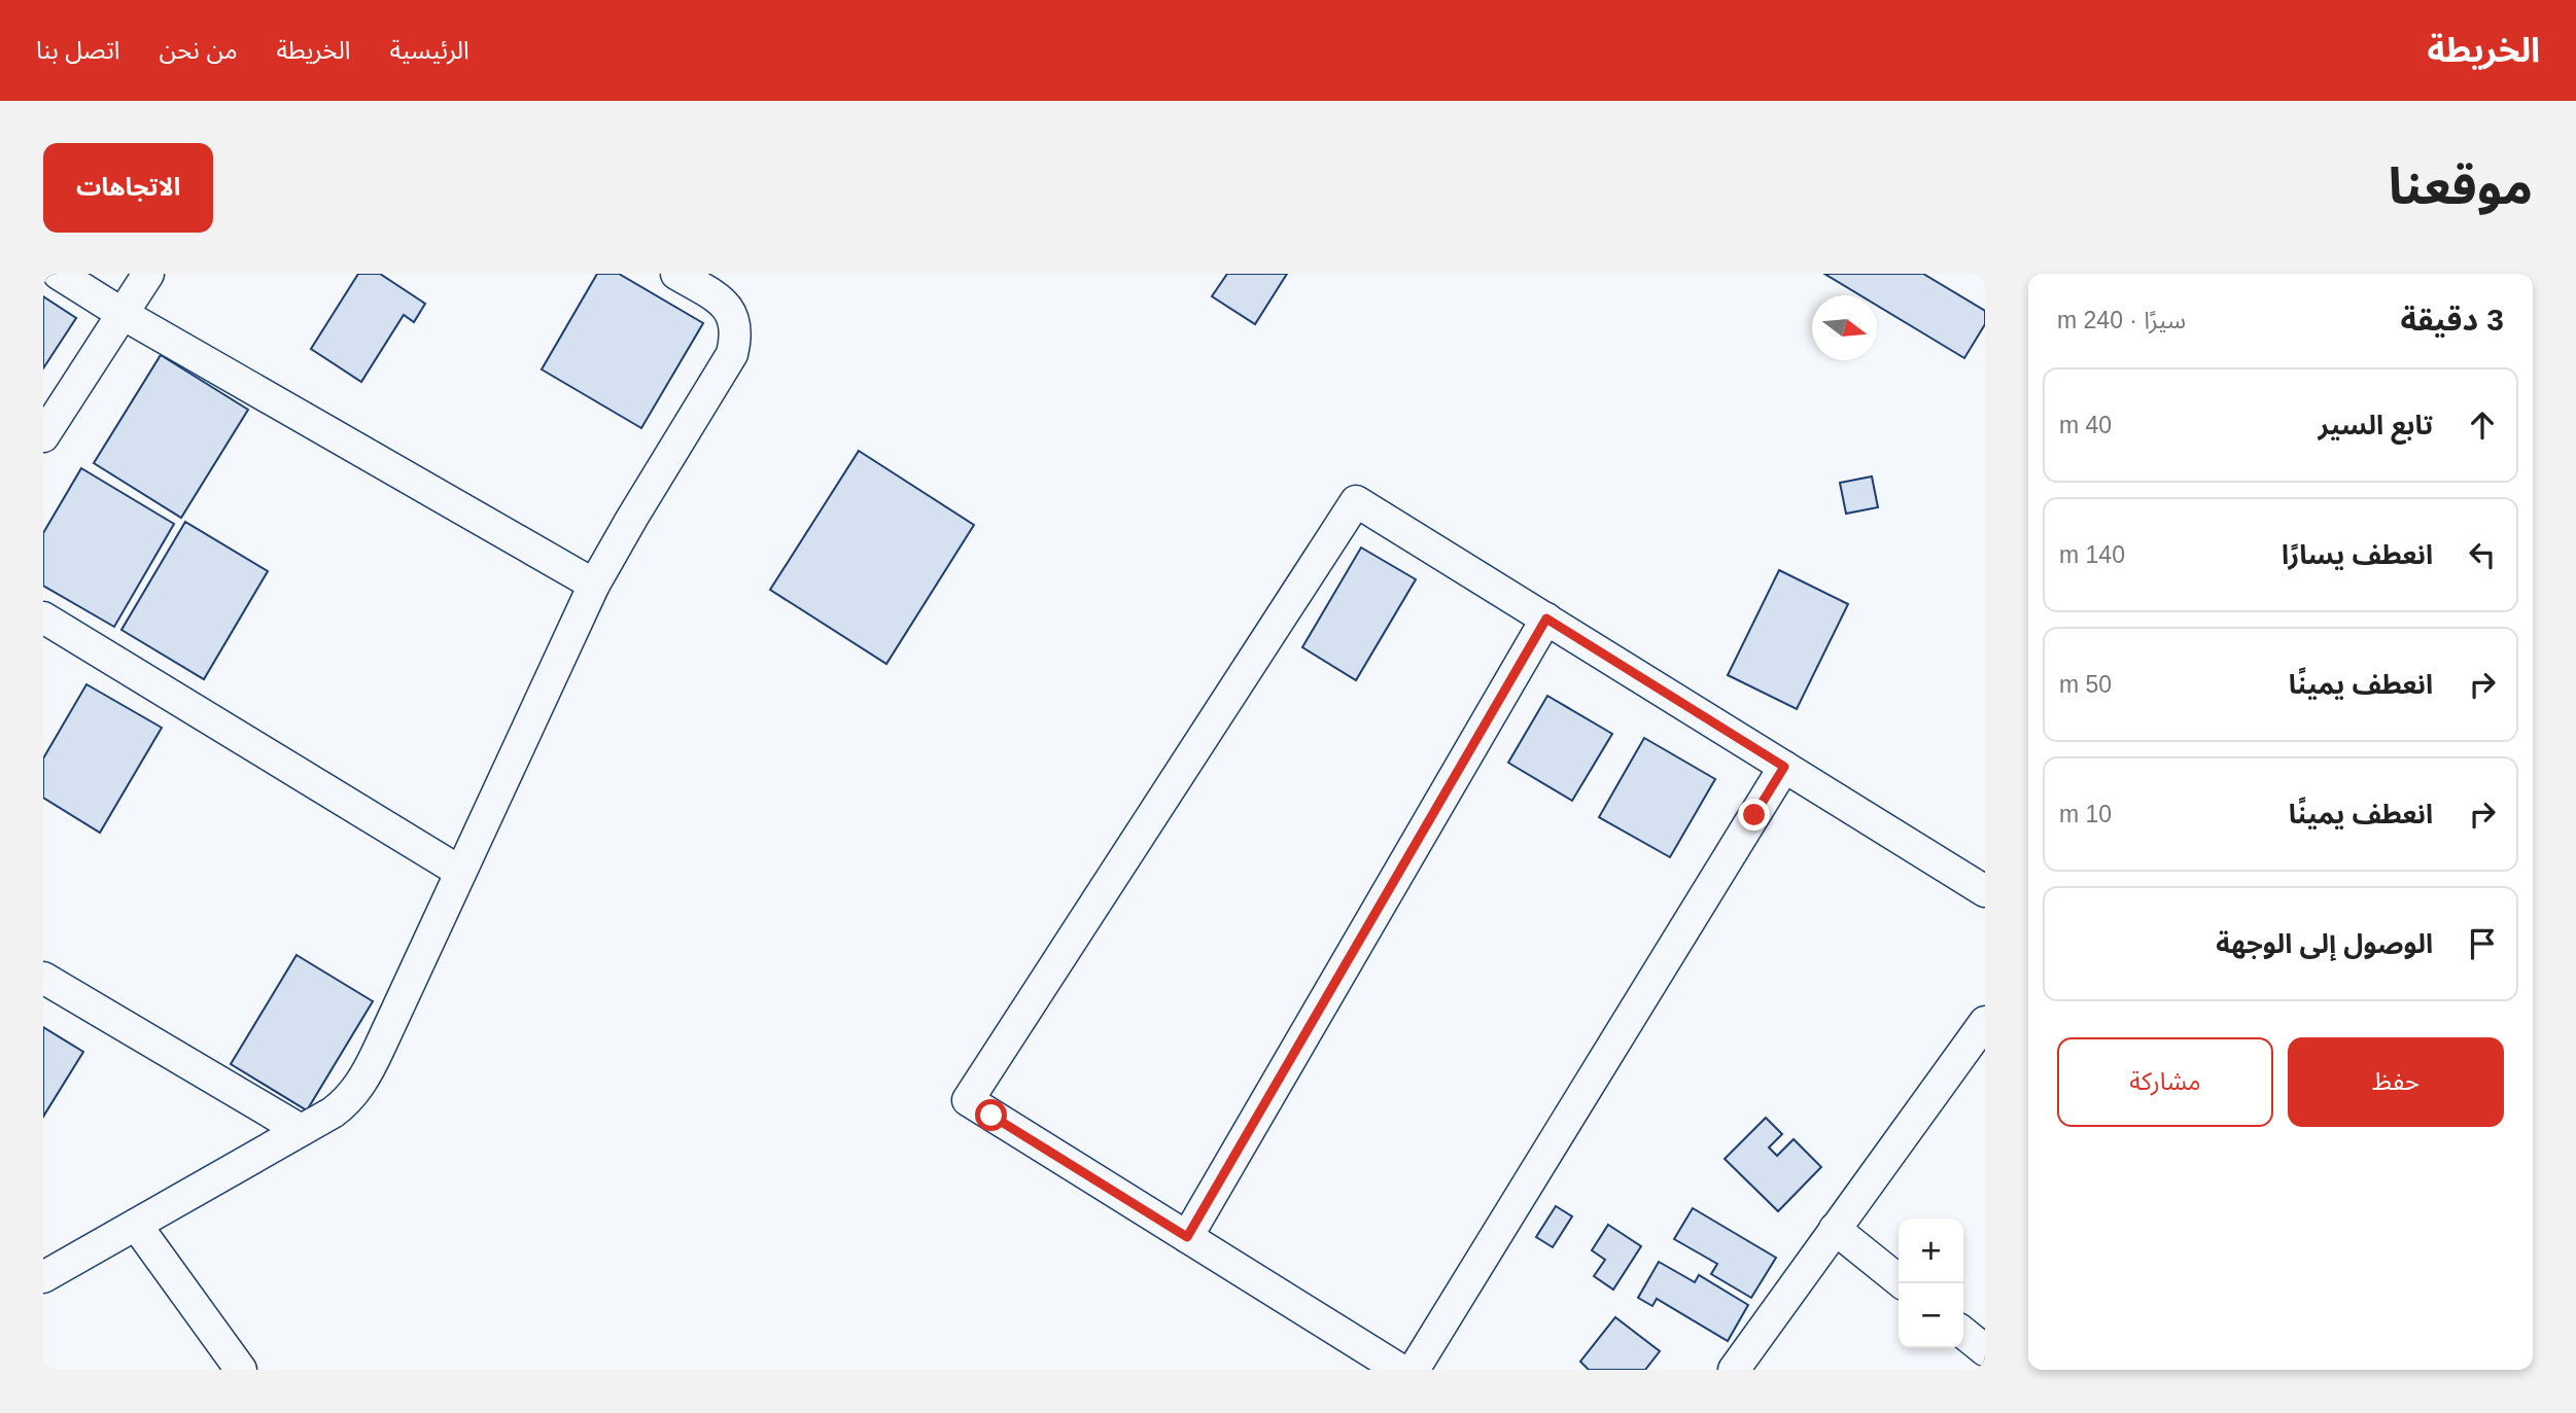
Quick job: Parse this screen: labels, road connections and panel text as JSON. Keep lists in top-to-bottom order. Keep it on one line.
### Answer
{"north":"right","page":{"header":"الخريطة","nav":["الرئيسية","الخريطة","من نحن","اتصل بنا"],"title":"موقعنا","buttons":["الاتجاهات",["حفظ","مشاركة"]],"heading":["3 دقيقة","سيرًا · 240 m"],"list":[["تابع السير","40 m"],["انعطف يسارًا","140 m"],["انعطف يمينًا","50 m"],["انعطف يمينًا","10 m"],"الوصول إلى الوجهة"],"map_buttons":["+","−"]}}
